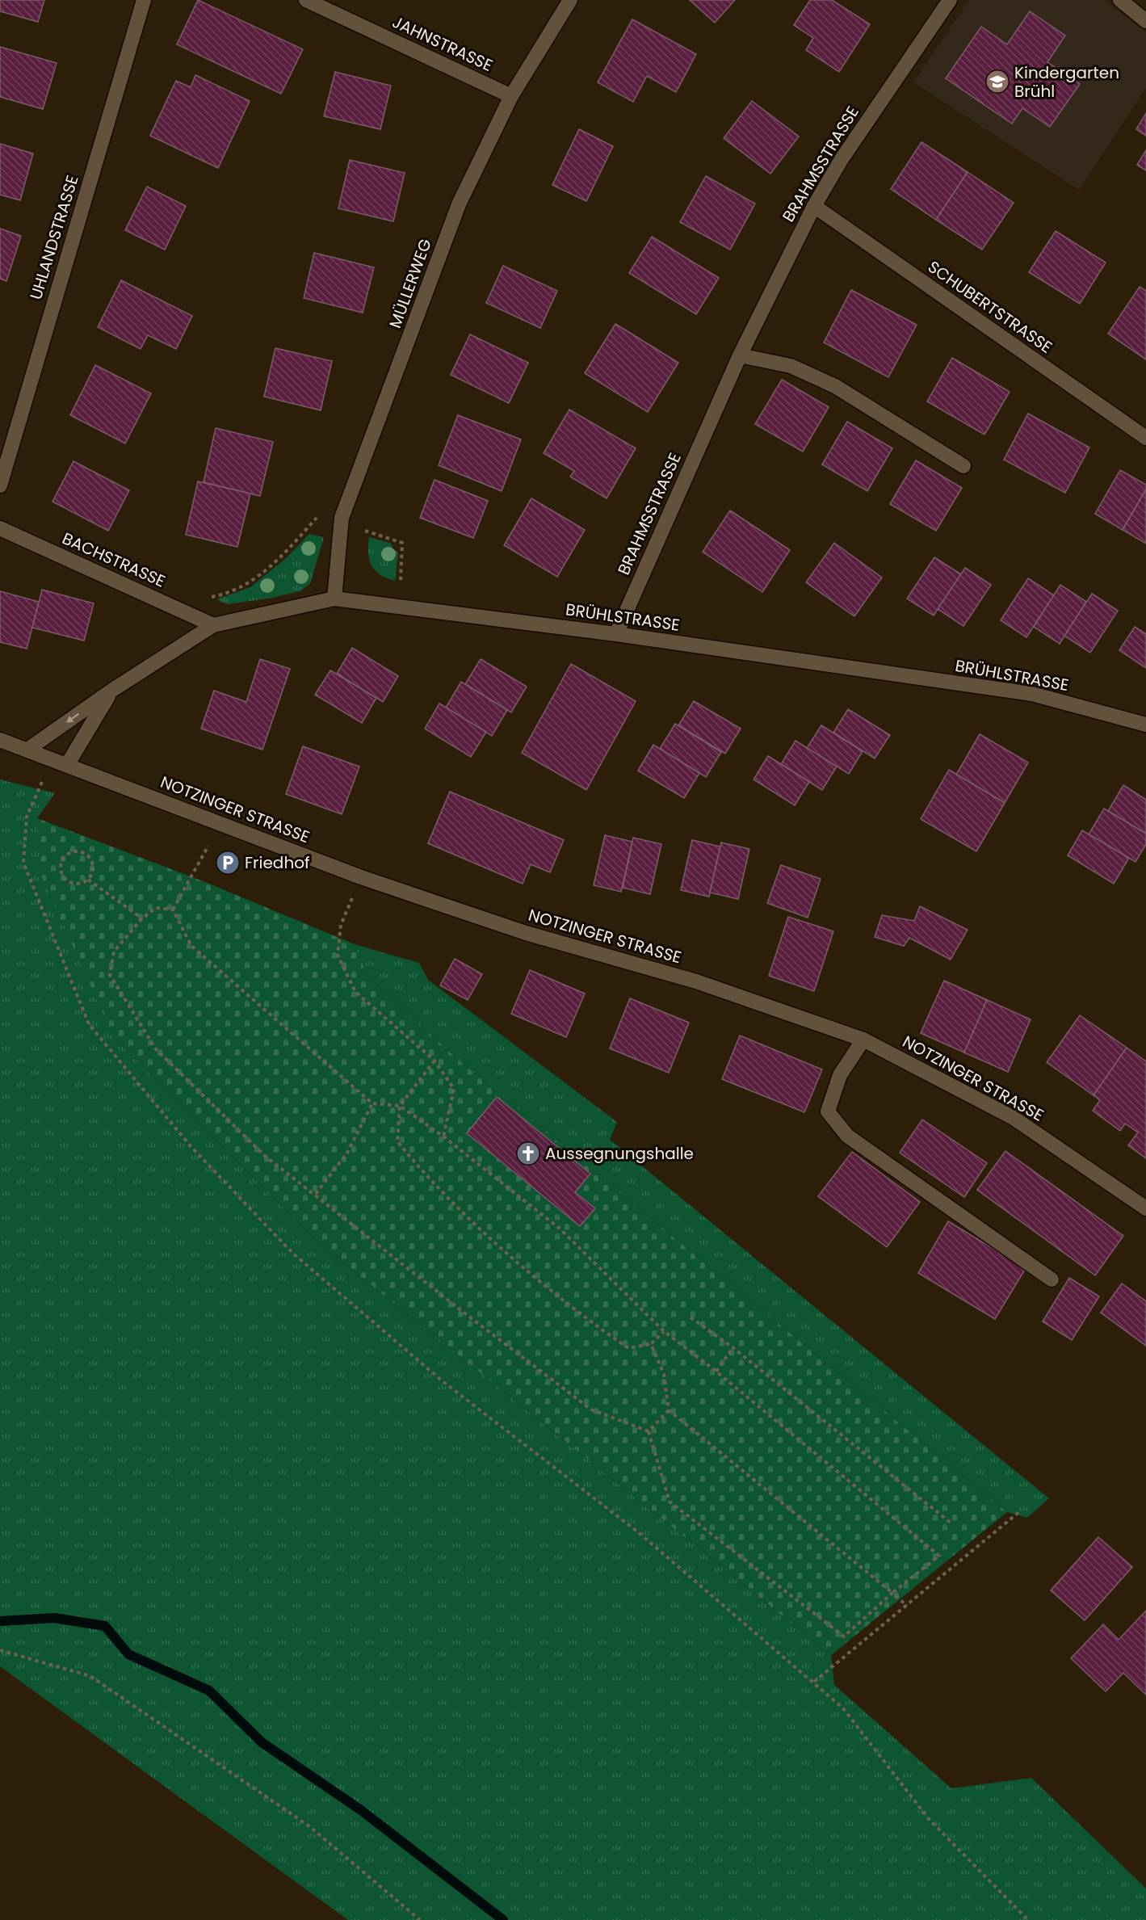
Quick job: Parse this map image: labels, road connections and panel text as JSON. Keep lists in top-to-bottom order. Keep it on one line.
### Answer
{"streets":{"street":["JAHNSTRASSE","BRAHMSSTRASSE","UHLANDSTRASSE","MÜLLERWEG","SCHUBERTSTRASSE","BACHSTRASSE","BRÜHLSTRASSE","NOTZINGER STRASSE"]},"crossings":[["JAHNSTRASSE","MÜLLERWEG"],["BRAHMSSTRASSE","SCHUBERTSTRASSE"],["BRAHMSSTRASSE","BRÜHLSTRASSE"],["MÜLLERWEG","BRÜHLSTRASSE"],["BACHSTRASSE","BRÜHLSTRASSE"],["BRÜHLSTRASSE","NOTZINGER STRASSE"]],"places":{"school or university":["Kindergarten Brühl"],"parking":["Friedhof"],"church":["Aussegnungshalle"]}}
